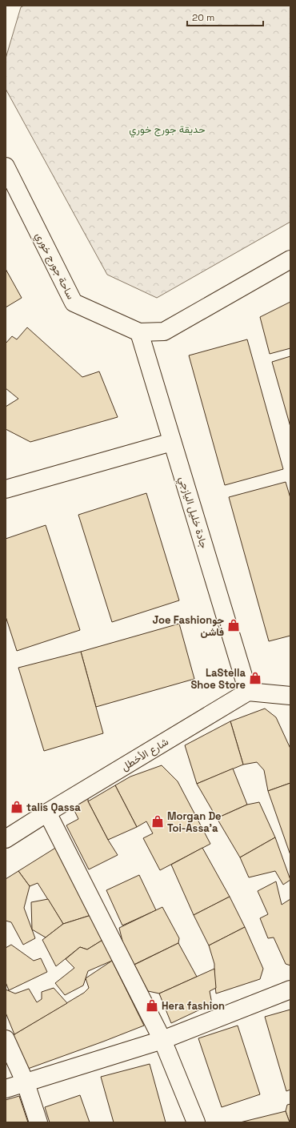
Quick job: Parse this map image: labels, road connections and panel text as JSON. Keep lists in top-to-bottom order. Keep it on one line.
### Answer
{"streets":{"street":["ساحة جورج خوري","جادة خليل اليازجي","شارع الأخطل"]},"crossings":[["ساحة جورج خوري","جادة خليل اليازجي"],["جادة خليل اليازجي","شارع الأخطل"]],"parks":["حديقة جورج خوري"],"places":{"shop":["Joe Fashionجو فاشن","LaStella Shoe Store","talis Qassa","Morgan De Toi-Assa'a","Hera fashion"]},"scale_bar":"20 m"}
